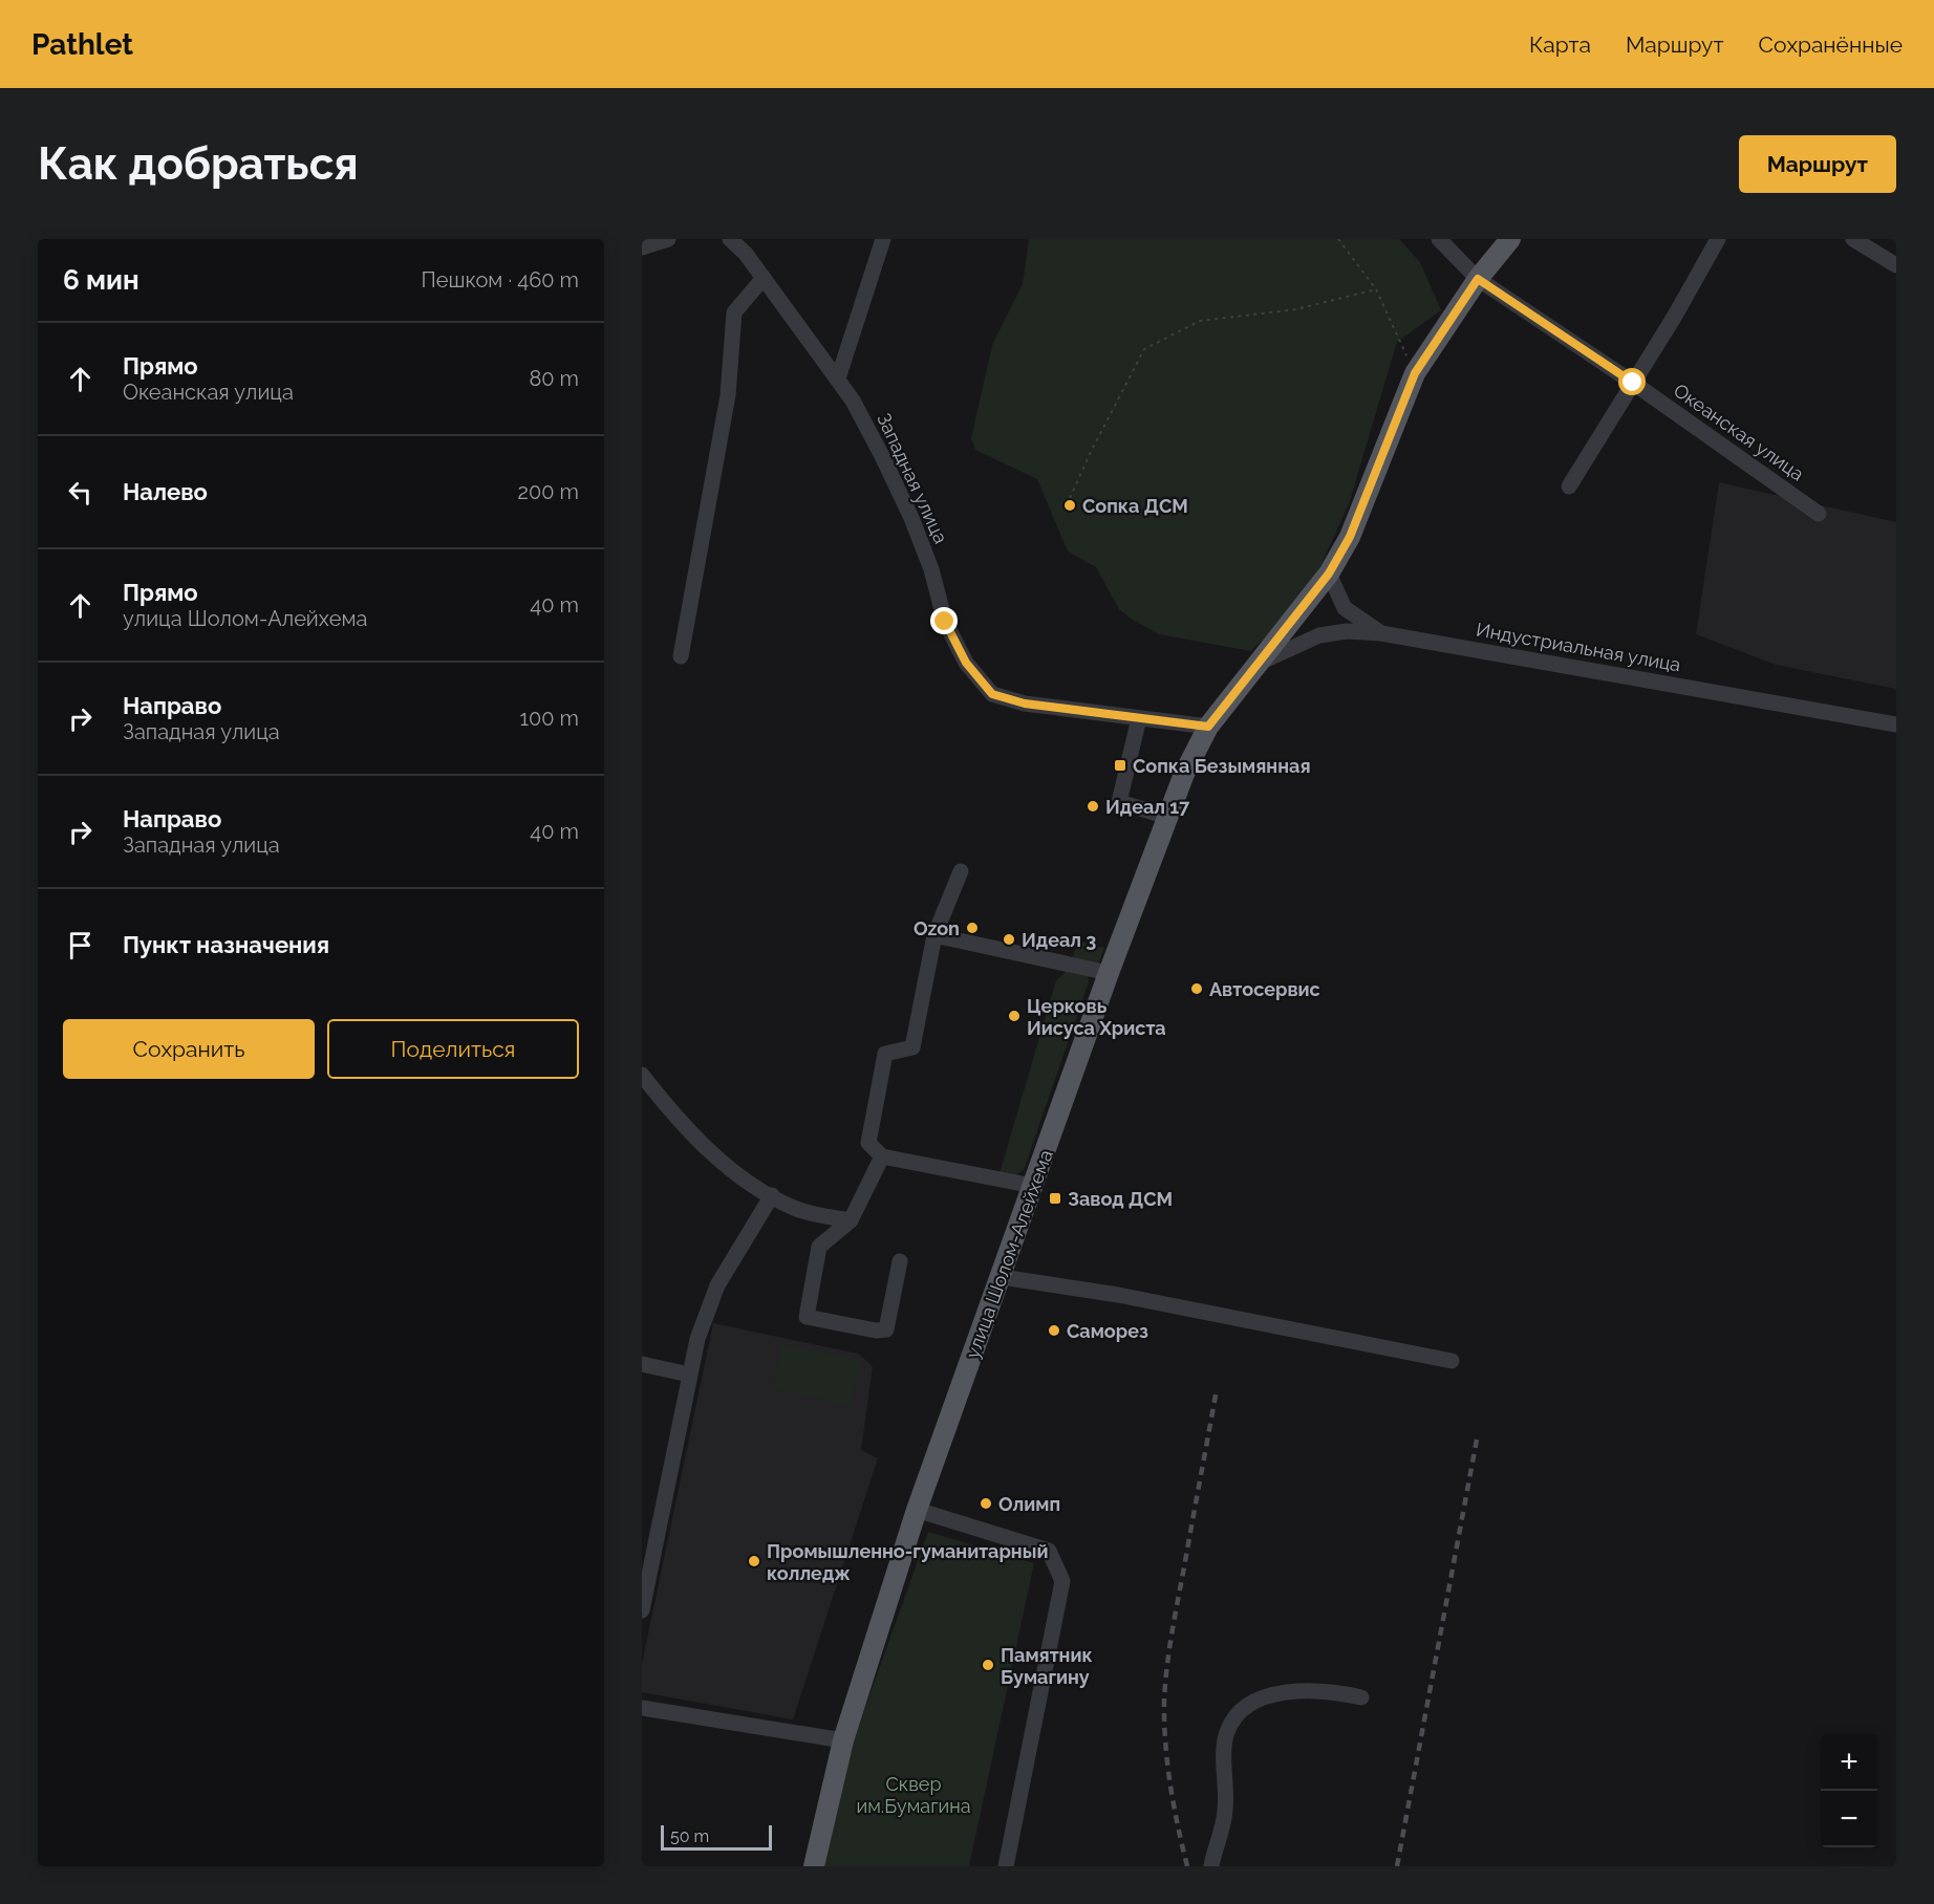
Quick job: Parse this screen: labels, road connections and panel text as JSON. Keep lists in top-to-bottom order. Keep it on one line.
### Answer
{"streets":{"main road":["улица Шолом-Алейхема"],"street":["Океанская улица","Западная улица","Индустриальная улица"]},"crossings":[["Океанская улица","улица Шолом-Алейхема"],["Западная улица","улица Шолом-Алейхема"],["Индустриальная улица","улица Шолом-Алейхема"]],"parks":["Сквер им.Бумагина"],"places":{"other":["Сопка ДСМ","Идеал 17","Ozon","Идеал 3","Автосервис","Церковь Иисуса Христа","Саморез","Олимп","Промышленно-гуманитарный колледж","Памятник Бумагину"],"transit":["Сопка Безымянная","Завод ДСМ"]},"scale_bar":"50 m","page":{"header":"Pathlet","nav":["Карта","Маршрут","Сохранённые"],"buttons":["Маршрут",["Сохранить","Поделиться"]],"title":"Как добраться","heading":["6 мин","Пешком · 460 m"],"list":[["Прямо","Океанская улица","80 m"],["Налево","200 m"],["Прямо","улица Шолом-Алейхема","40 m"],["Направо","Западная улица","100 m"],["Направо","Западная улица","40 m"],"Пункт назначения"],"map_buttons":["+","−"],"scale":"50 m"}}
